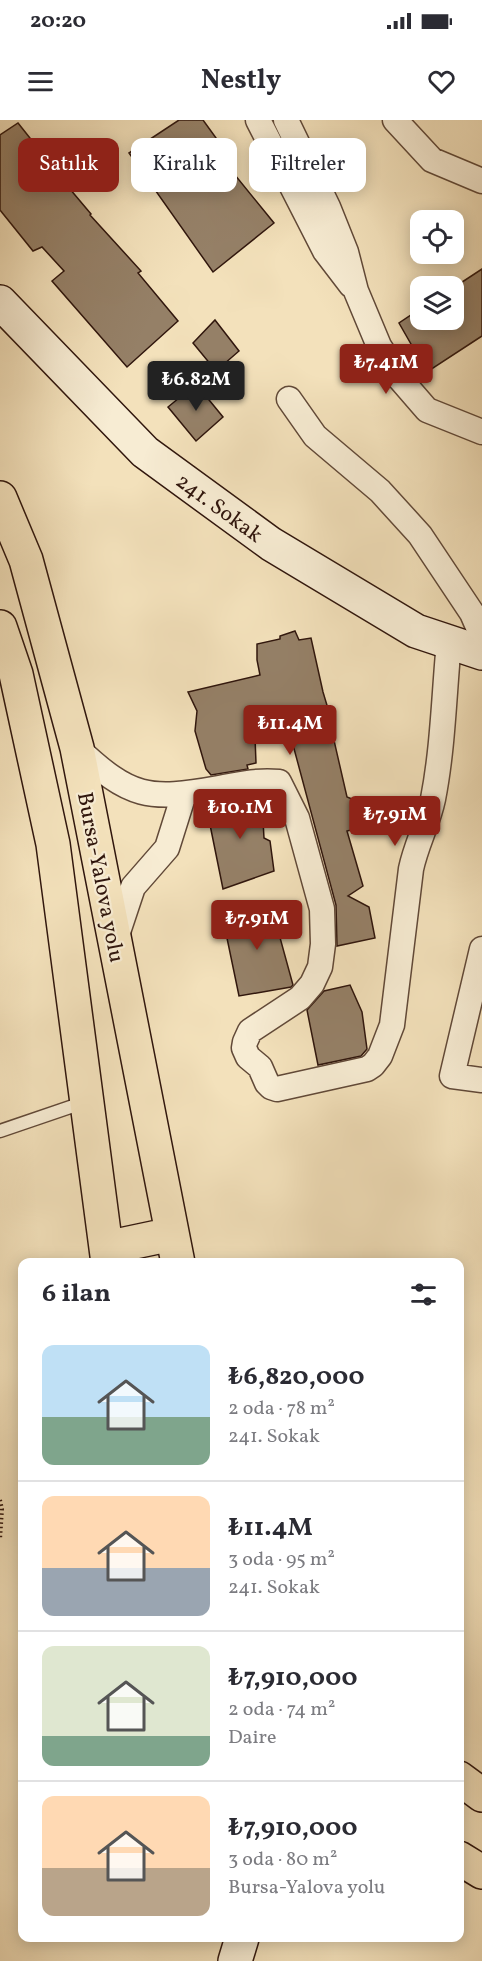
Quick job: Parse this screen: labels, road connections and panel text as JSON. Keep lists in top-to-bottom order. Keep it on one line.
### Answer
{"streets":{"highway":["Bursa-Yalova yolu"],"street":["241. Sokak"]},"page":{"status":"20:20","header":"Nestly","chip":["Satılık","Kiralık","Filtreler"],"price":["₺7.41M","₺6.82M","₺11.4M","₺10.1M","₺7.91M","₺7.91M"],"heading":"6 ilan","list":[{"name":"₺6,820,000","note":"2 oda · 78 m² · 241. Sokak"},{"name":"₺11.4M","note":"3 oda · 95 m² · 241. Sokak"},{"name":"₺7,910,000","note":"2 oda · 74 m² · Daire"},{"name":"₺7,910,000","note":"3 oda · 80 m² · Bursa-Yalova yolu"}]}}
